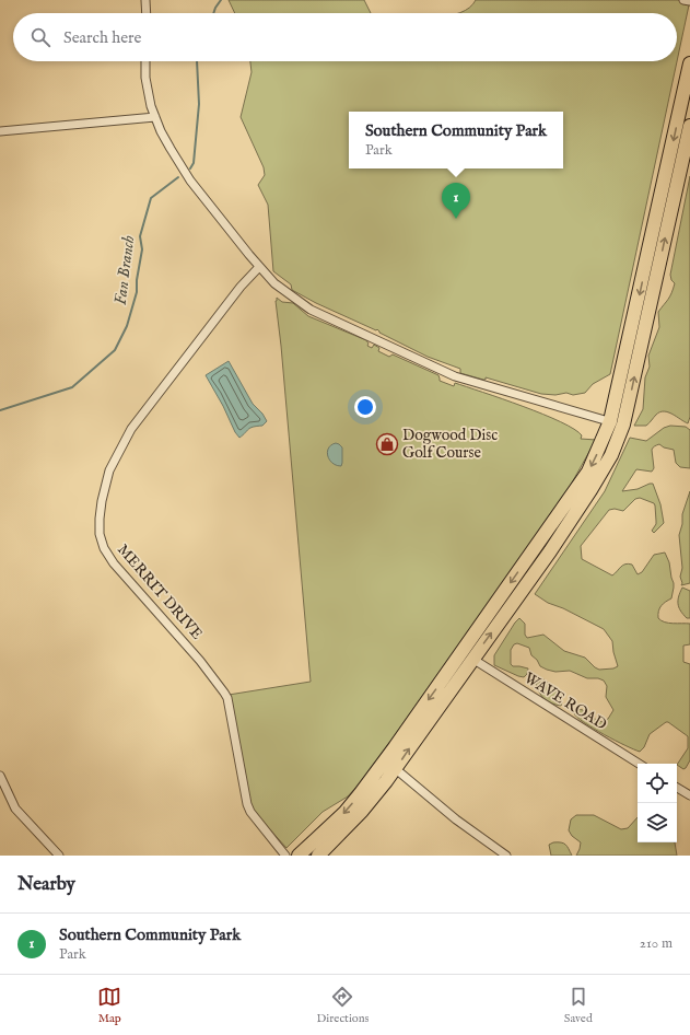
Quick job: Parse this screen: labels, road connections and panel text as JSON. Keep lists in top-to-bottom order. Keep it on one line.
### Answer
{"streets":{"street":["MERRIT DRIVE","WAVE ROAD"]},"water":["Fan Branch"],"places":{"shop":["Dogwood Disc Golf Course"]},"page":{"search":"Search here","popup":["Southern Community Park","Park"],"pins":"1","heading":"Nearby","list":[{"mark":"1","name":"Southern Community Park","note":"Park","value":"210 m"}],"nav":["Map","Directions","Saved"]}}
